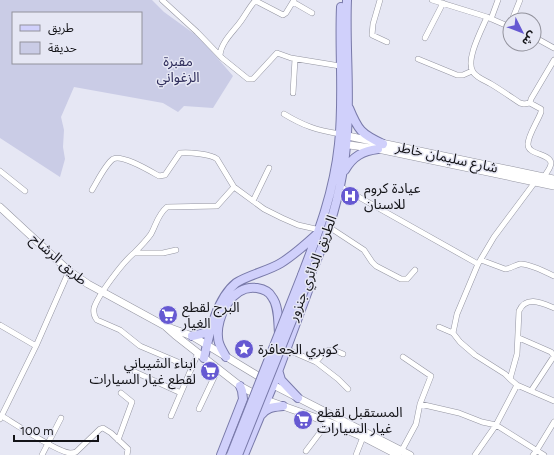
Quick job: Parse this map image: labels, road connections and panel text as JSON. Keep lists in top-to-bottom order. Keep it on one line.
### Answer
{"streets":{"main road":["شارع سليمان خاطر","طريق الرشاح","الطريق الدائري جنزور"]},"crossings":[["شارع سليمان خاطر","الطريق الدائري جنزور"]],"parks":["مقبرة الزغواني"],"places":{"hospital":["عيادة كروم للاسنان"],"supermarket":["البرج لقطع الغيار","ابناء الشيباني لقطع غيار السيارات","المستقبل لقطع غيار السيارات"],"place":["كوبري الجعافرة"]},"legend":["طريق","حديقة"],"scale_bar":"100 m","north":"bottom right"}
